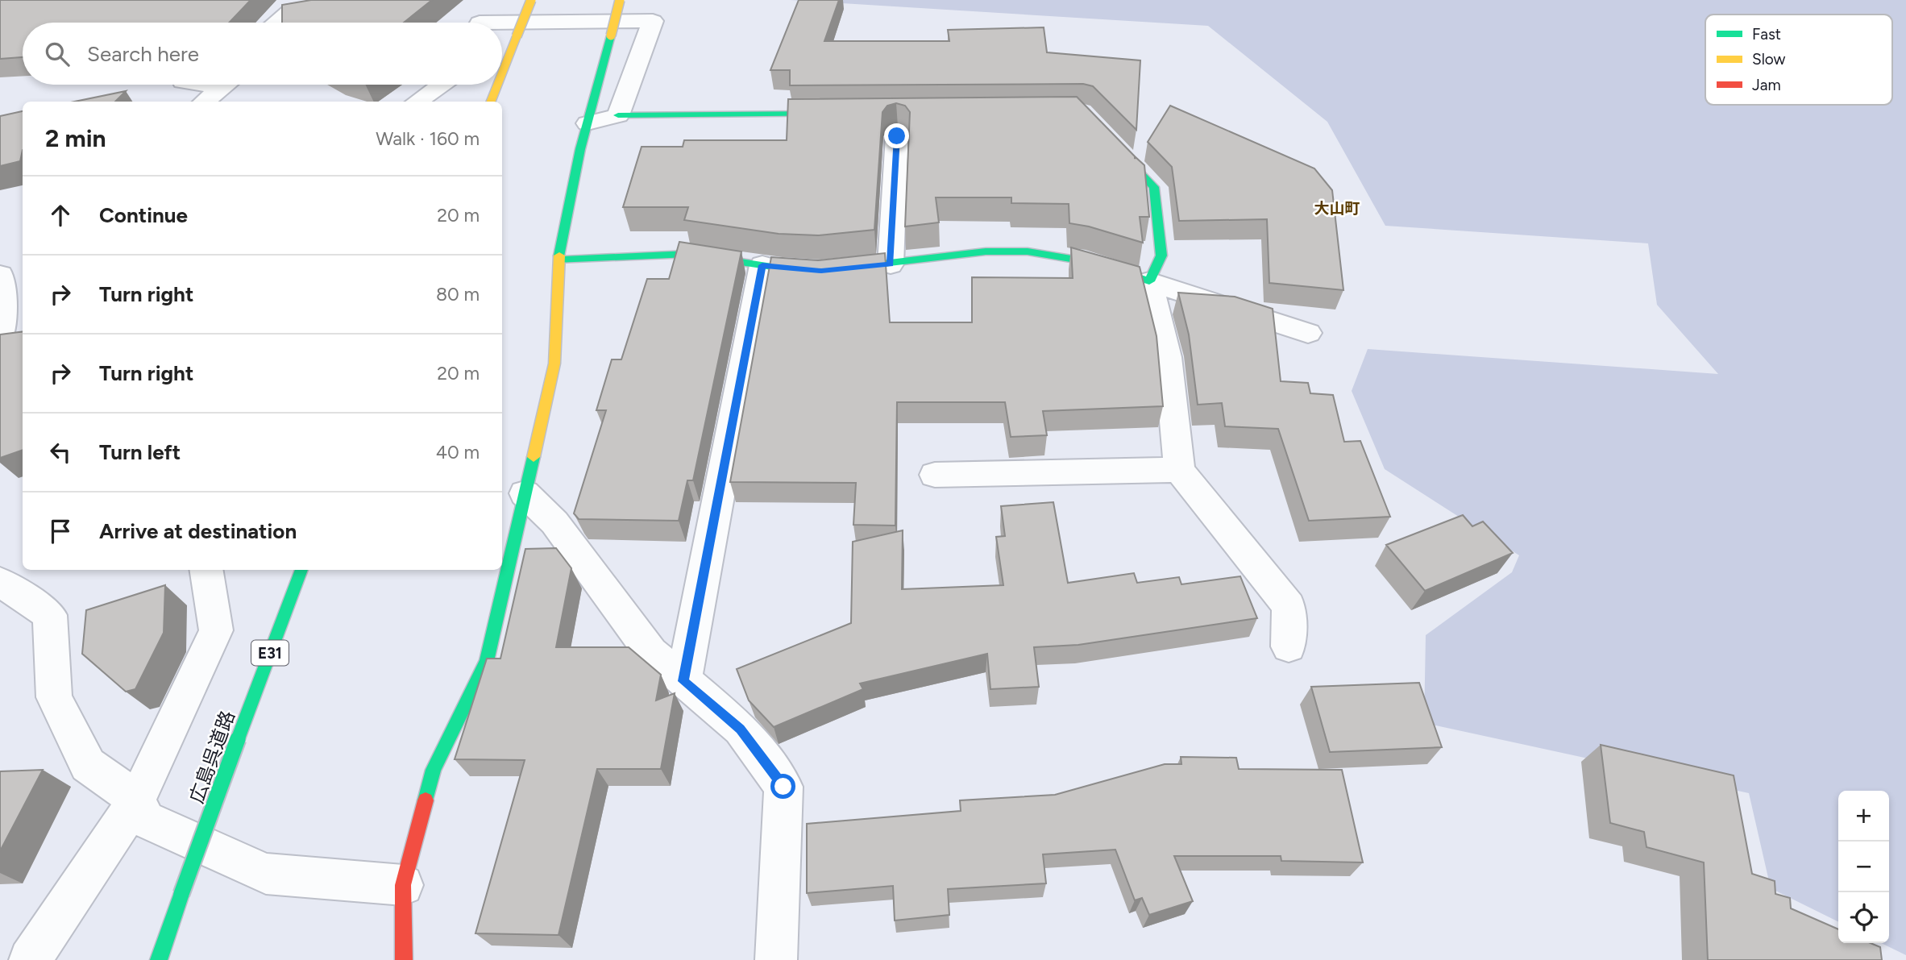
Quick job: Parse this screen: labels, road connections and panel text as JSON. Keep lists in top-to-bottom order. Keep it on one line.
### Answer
{"streets":{"main road":["E31","広島呉道路"]},"districts":["大山町"],"legend":["Fast","Slow","Jam"],"page":{"search":"Search here","heading":["2 min","Walk · 160 m"],"list":[["Continue","20 m"],["Turn right","80 m"],["Turn right","20 m"],["Turn left","40 m"],"Arrive at destination"],"map_buttons":["+","−"]}}
